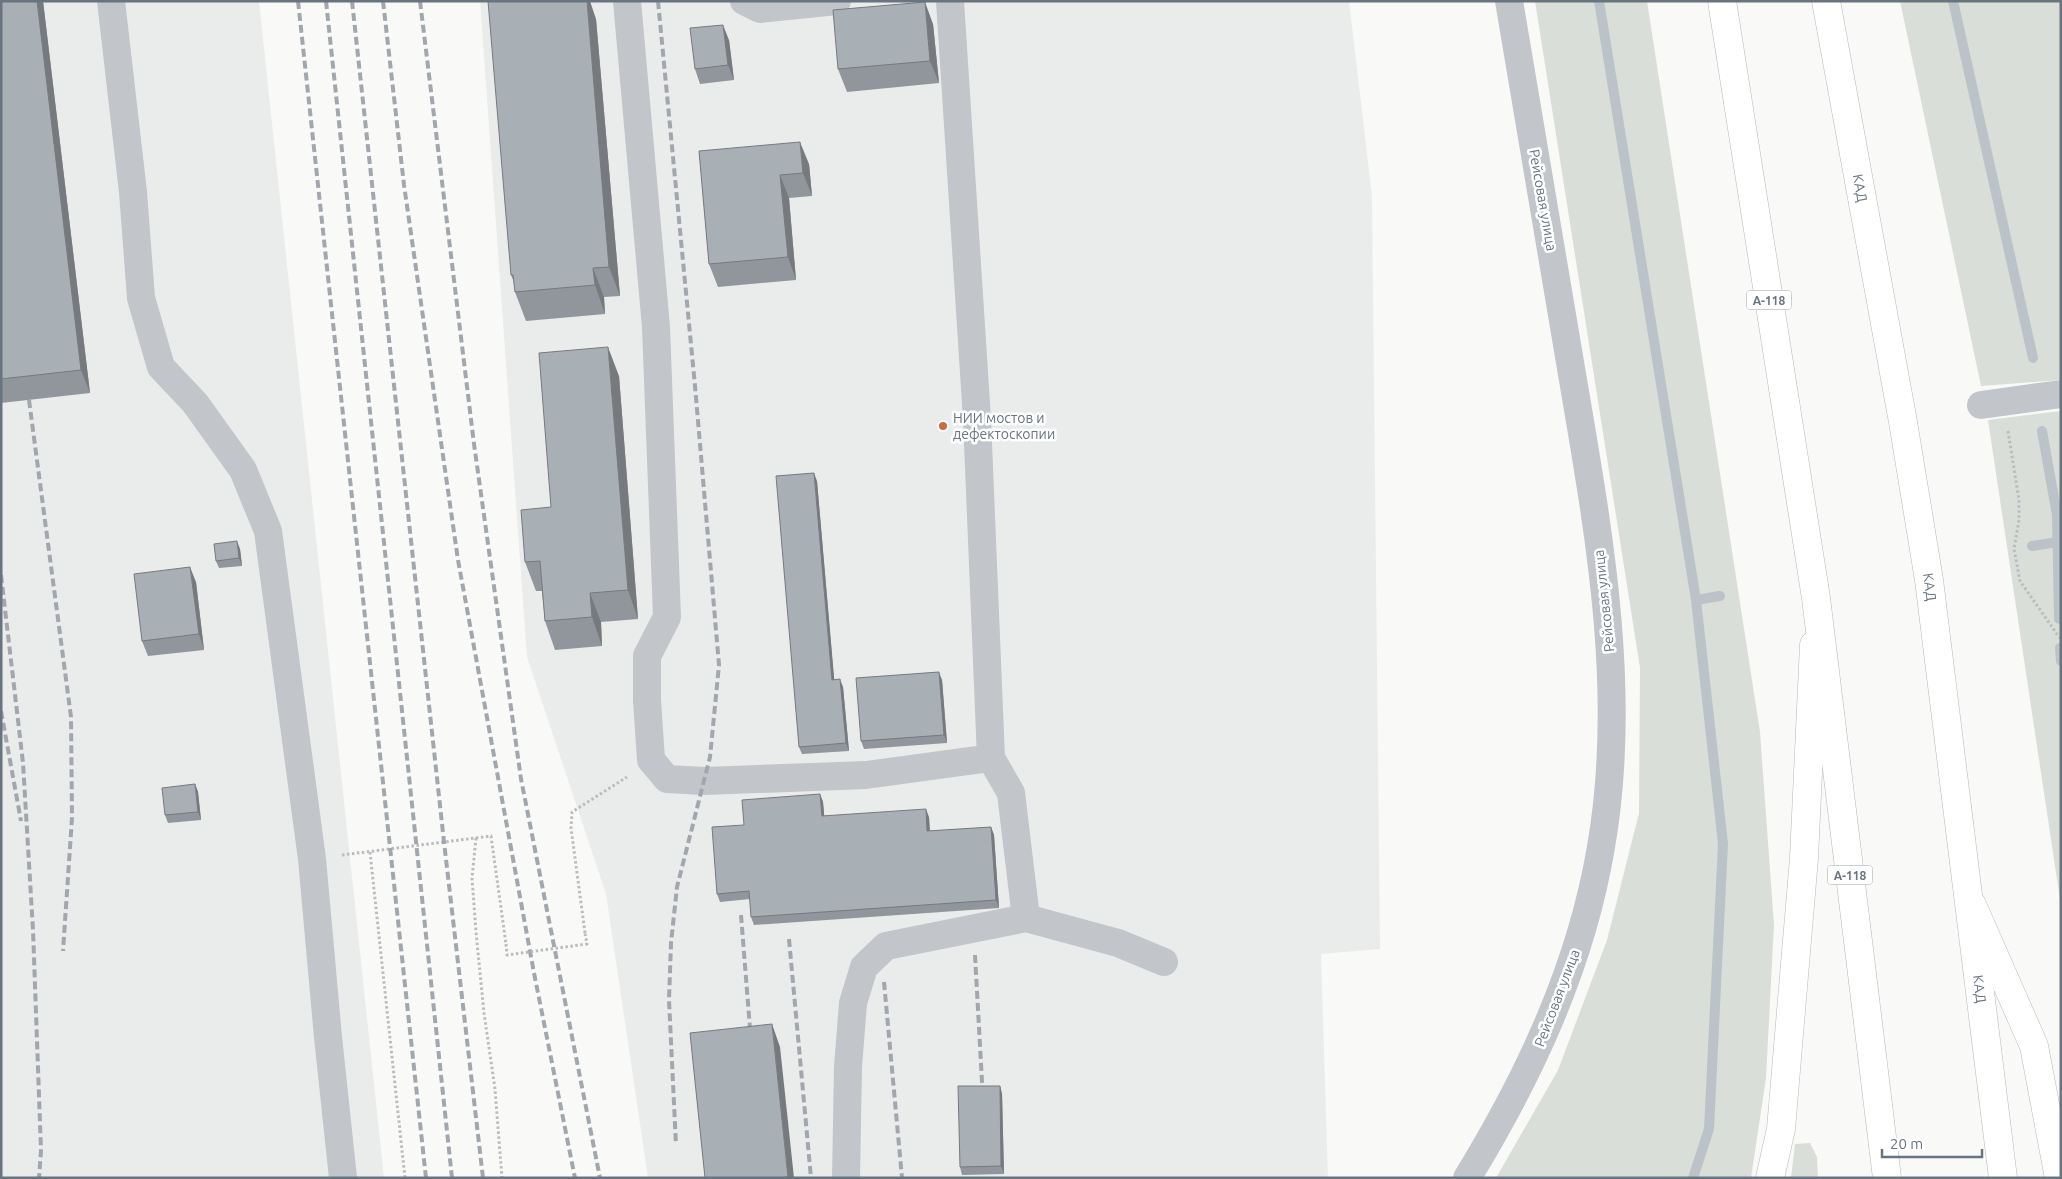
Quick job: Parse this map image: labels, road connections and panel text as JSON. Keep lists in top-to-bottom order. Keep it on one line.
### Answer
{"streets":{"main road":["КАД","А-118"],"street":["Рейсовая улица"]},"places":["НИИ мостов и дефектоскопии"],"scale_bar":"20 m"}
